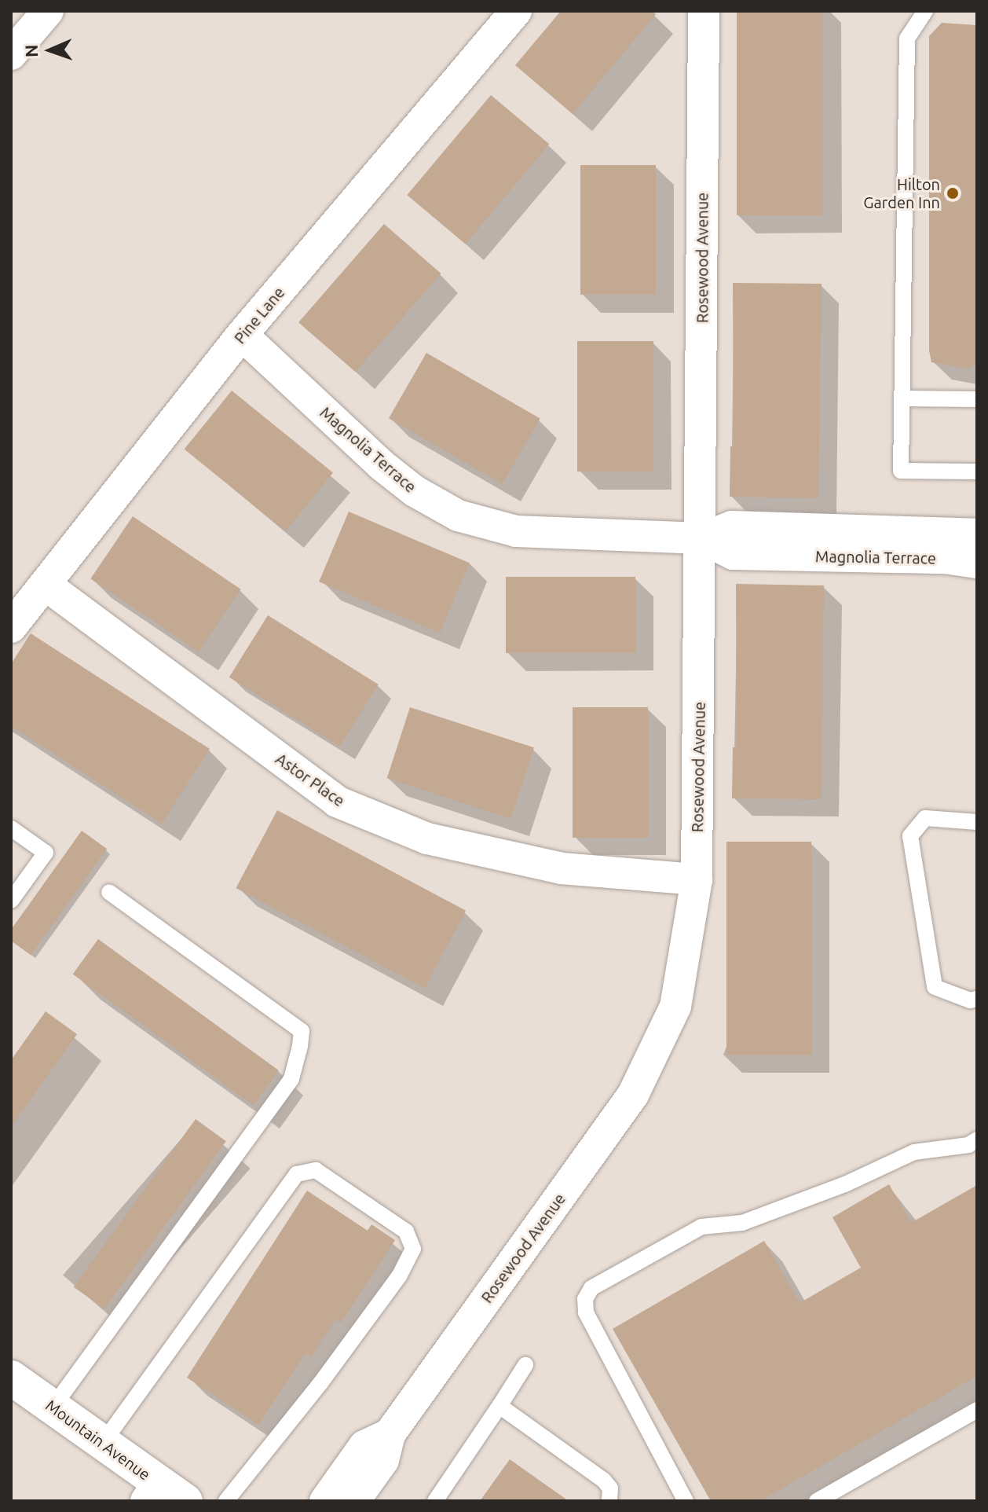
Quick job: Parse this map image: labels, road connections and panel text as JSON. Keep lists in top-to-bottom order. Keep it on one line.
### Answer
{"streets":{"street":["Rosewood Avenue","Pine Lane","Magnolia Terrace","Astor Place","Mountain Avenue"]},"crossings":[["Rosewood Avenue","Magnolia Terrace"],["Rosewood Avenue","Astor Place"],["Pine Lane","Magnolia Terrace"],["Pine Lane","Astor Place"]],"places":["Hilton Garden Inn"],"north":"left"}
